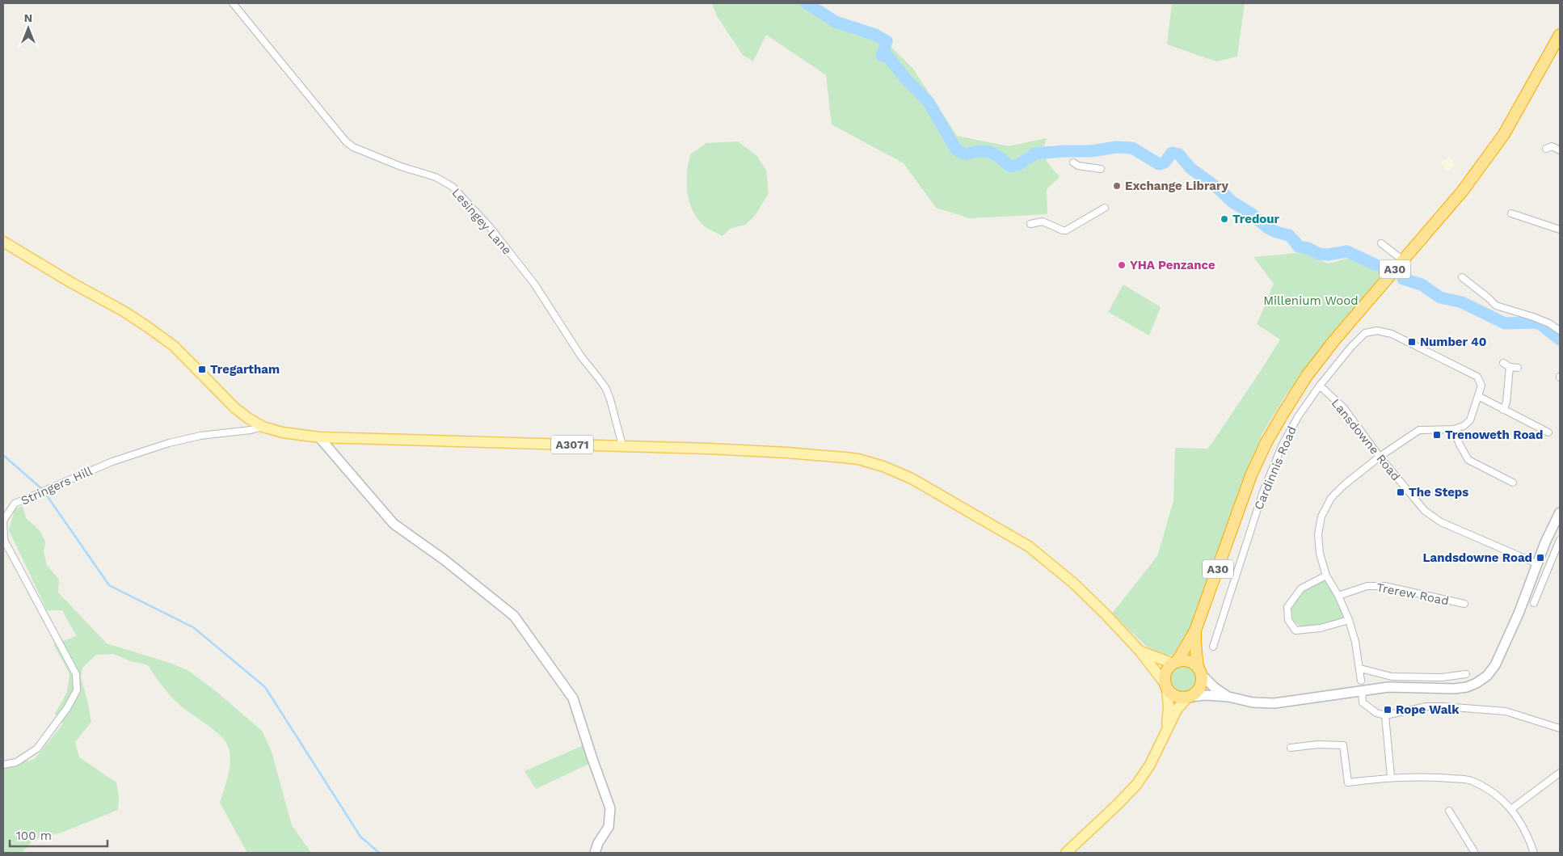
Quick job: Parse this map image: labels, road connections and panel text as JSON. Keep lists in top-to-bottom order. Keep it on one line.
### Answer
{"streets":{"highway":["A30"],"main road":["A3071"],"street":["Lesingey Lane","Lansdowne Road","Cardinnis Road","Stringers Hill","Trerew Road"]},"crossings":[["Lesingey Lane","A3071"],["A30","A3071"],["Lansdowne Road","Cardinnis Road"],["A3071","Stringers Hill"]],"parks":["Millenium Wood"],"places":{"other":["Exchange Library","Tredour","YHA Penzance"],"transit":["Number 40","Tregartham","Trenoweth Road","The Steps","Landsdowne Road","Rope Walk"]},"scale_bar":"100 m","north":"top"}
